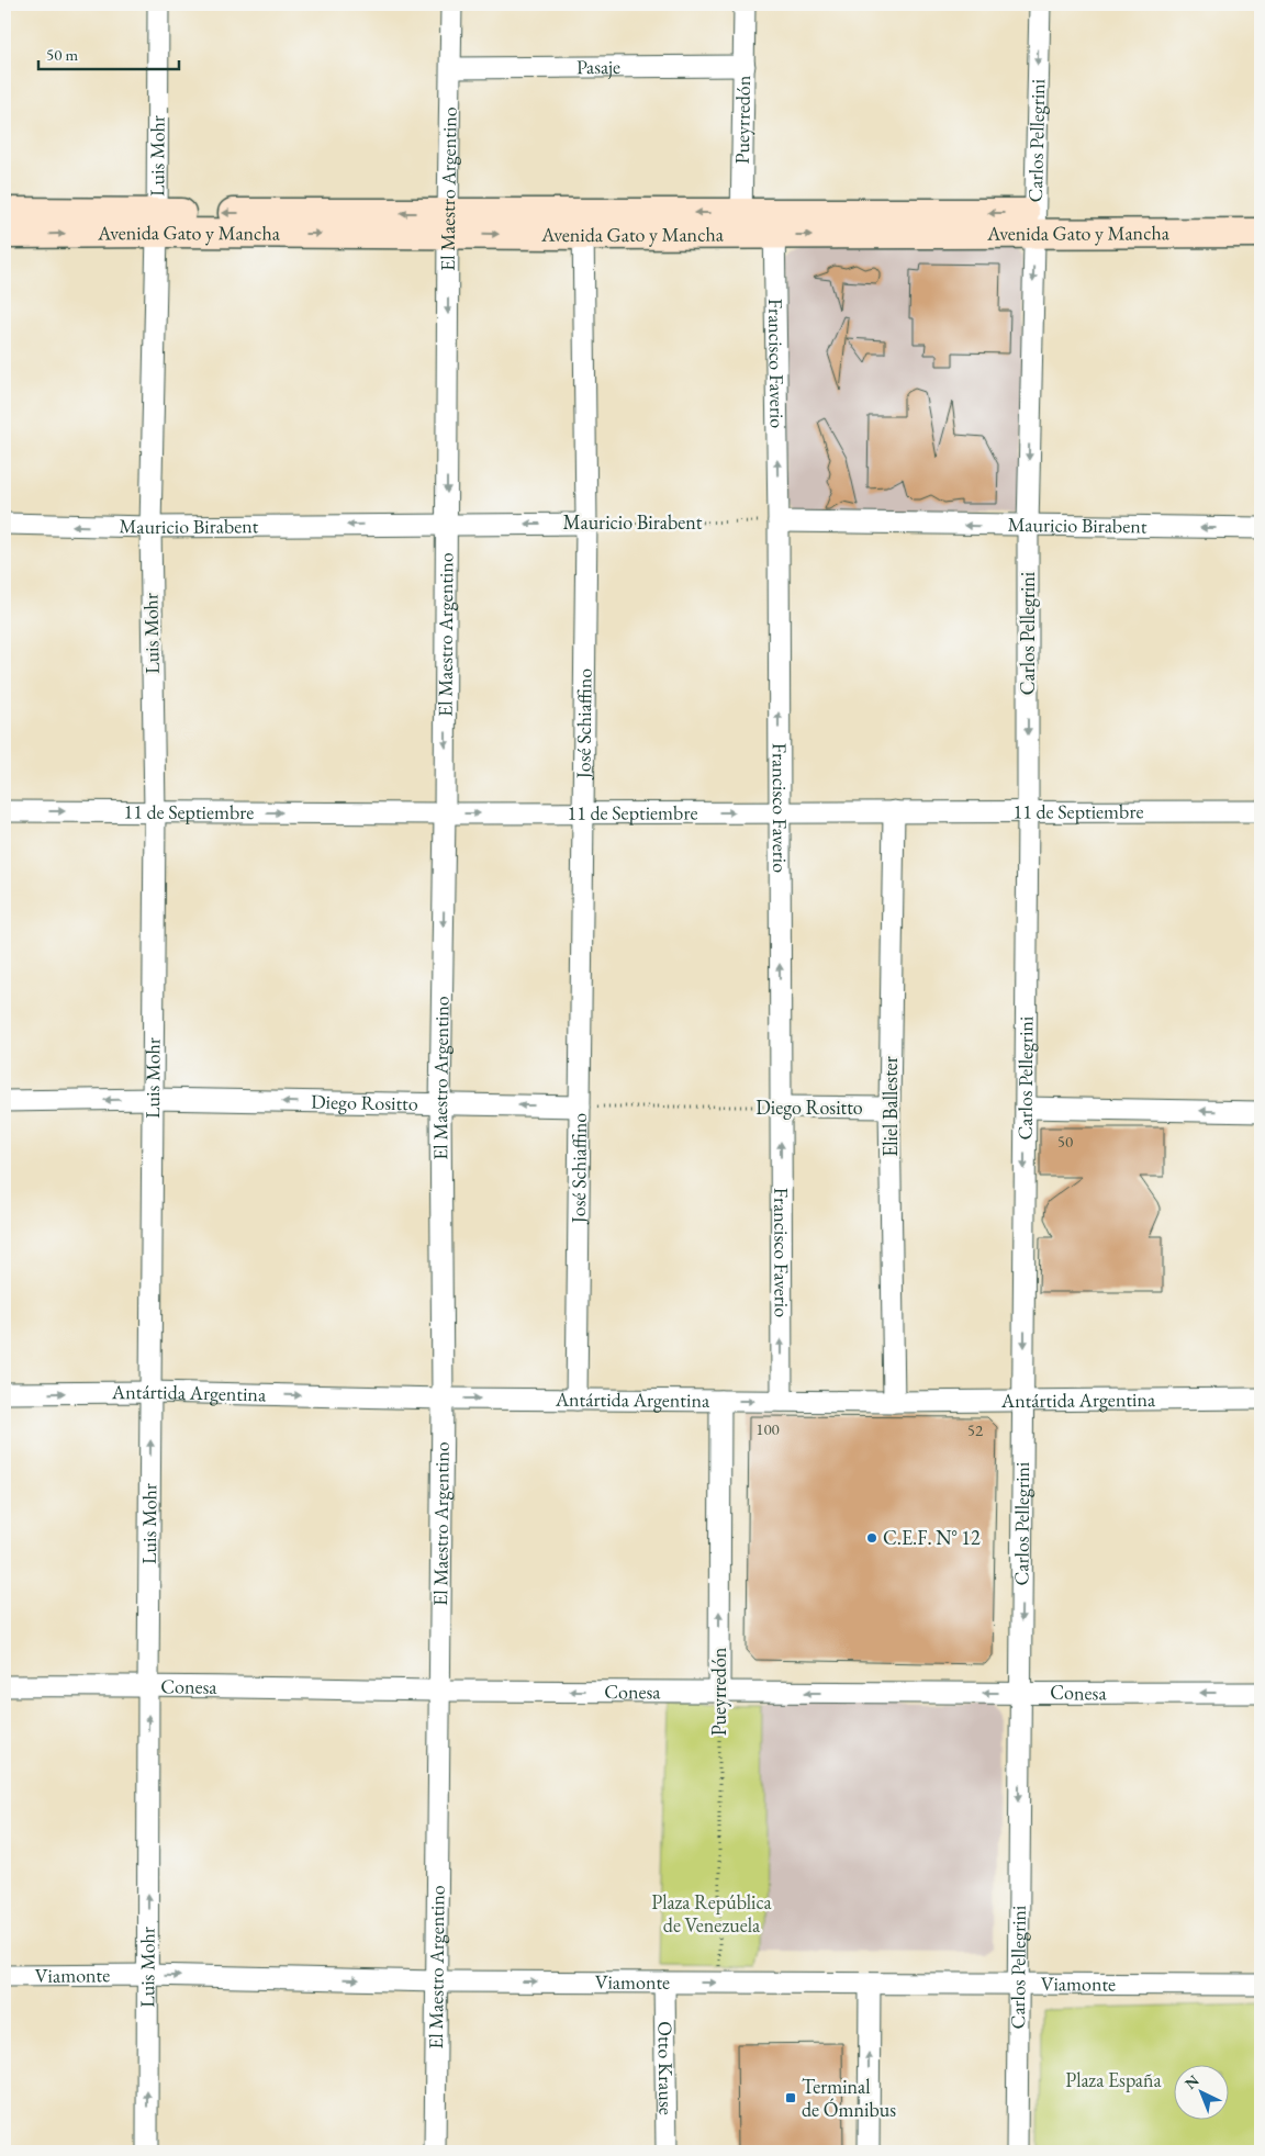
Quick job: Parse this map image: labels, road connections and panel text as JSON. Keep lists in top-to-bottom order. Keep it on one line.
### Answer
{"streets":{"main road":["Avenida Gato y Mancha"],"street":["Pasaje","Pueyrredón","Carlos Pellegrini","Luis Mohr","El Maestro Argentino","Francisco Faverio","Mauricio Birabent","José Schiaffino","11 de Septiembre","Diego Rositto","Eliel Ballester","Antártida Argentina","Conesa","Viamonte","Otto Krause"]},"crossings":[["Pasaje","Pueyrredón"],["Pasaje","El Maestro Argentino"],["Pueyrredón","Avenida Gato y Mancha"],["Pueyrredón","Antártida Argentina"],["Pueyrredón","Conesa"],["Pueyrredón","Viamonte"],["Carlos Pellegrini","Avenida Gato y Mancha"],["Carlos Pellegrini","Mauricio Birabent"],["Carlos Pellegrini","11 de Septiembre"],["Carlos Pellegrini","Antártida Argentina"],["Carlos Pellegrini","Conesa"],["Carlos Pellegrini","Viamonte"],["Luis Mohr","Avenida Gato y Mancha"],["Luis Mohr","Mauricio Birabent"],["Luis Mohr","11 de Septiembre"],["Luis Mohr","Diego Rositto"],["Luis Mohr","Antártida Argentina"],["Luis Mohr","Conesa"],["Luis Mohr","Viamonte"],["El Maestro Argentino","Avenida Gato y Mancha"],["El Maestro Argentino","Mauricio Birabent"],["El Maestro Argentino","11 de Septiembre"],["El Maestro Argentino","Diego Rositto"],["El Maestro Argentino","Antártida Argentina"],["El Maestro Argentino","Conesa"],["El Maestro Argentino","Viamonte"],["Avenida Gato y Mancha","Francisco Faverio"],["Avenida Gato y Mancha","José Schiaffino"],["Francisco Faverio","Mauricio Birabent"],["Francisco Faverio","11 de Septiembre"],["Francisco Faverio","Diego Rositto"],["Francisco Faverio","Antártida Argentina"],["Mauricio Birabent","José Schiaffino"],["José Schiaffino","11 de Septiembre"],["José Schiaffino","Diego Rositto"],["José Schiaffino","Antártida Argentina"],["11 de Septiembre","Eliel Ballester"],["Diego Rositto","Eliel Ballester"],["Eliel Ballester","Antártida Argentina"],["Viamonte","Otto Krause"]],"one_way":["Pueyrredón","Carlos Pellegrini","Luis Mohr","El Maestro Argentino","Francisco Faverio","Mauricio Birabent","11 de Septiembre","Diego Rositto","Antártida Argentina","Conesa","Viamonte"],"parks":["Plaza República de Venezuela","Plaza España"],"places":{"other":["C.E.F. N° 12"],"transit":["Terminal de Ómnibus"]},"house_numbers":["50","100","52"],"scale_bar":"50 m","north":"top left"}
